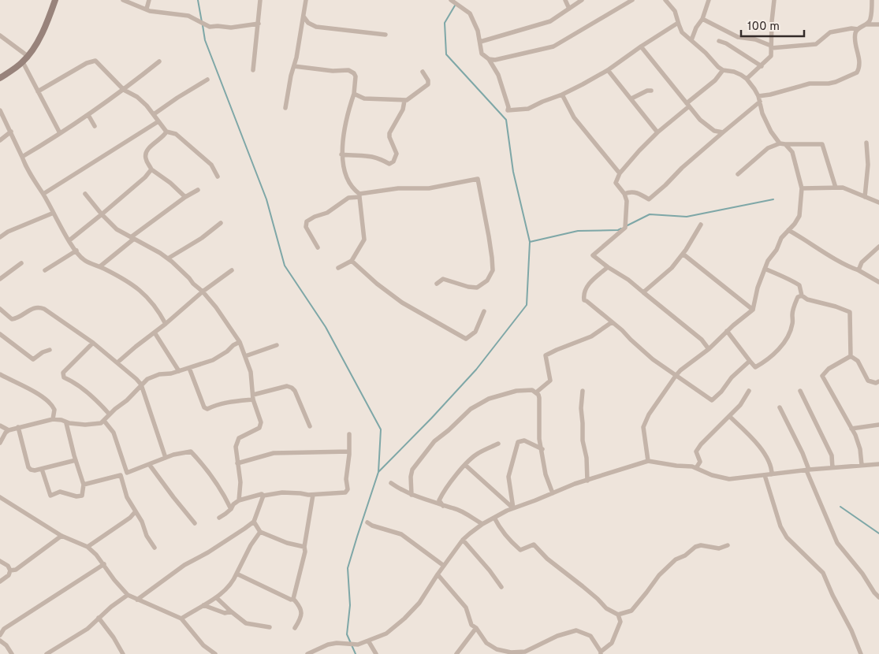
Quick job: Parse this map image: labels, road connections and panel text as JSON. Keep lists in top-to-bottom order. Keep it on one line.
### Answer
{"scale_bar":"100 m"}
